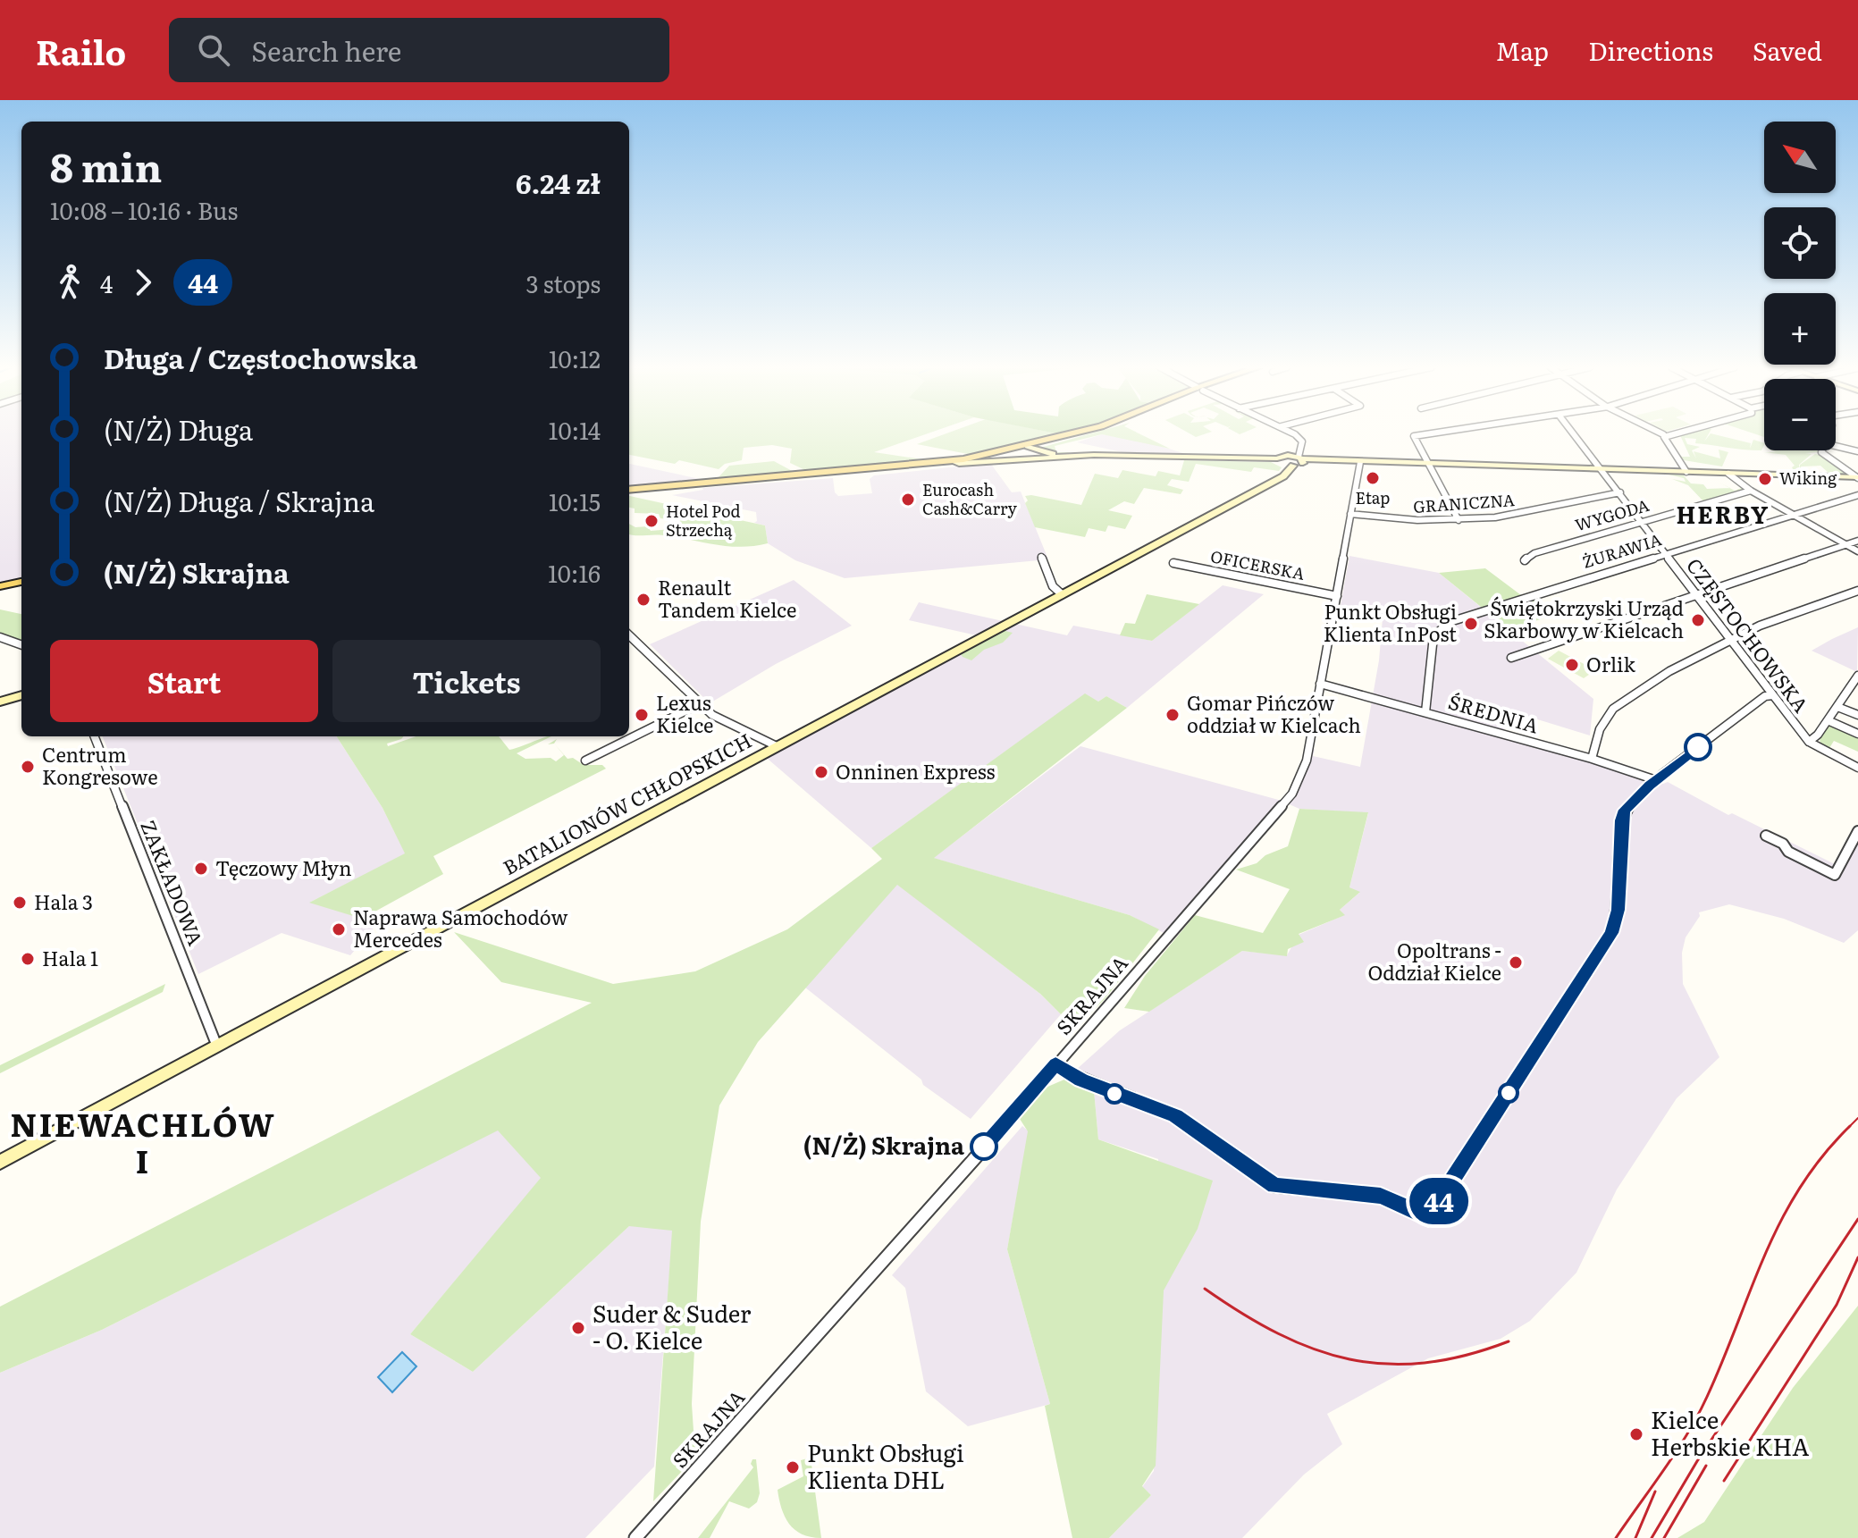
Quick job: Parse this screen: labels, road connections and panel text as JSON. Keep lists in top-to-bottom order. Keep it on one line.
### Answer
{"streets":{"street":["GRANICZNA","WYGODA","ŻURAWIA","OFICERSKA","CZĘSTOCHOWSKA","ŚREDNIA","BATALIONÓW CHŁOPSKICH","ZAKŁADOWA","SKRAJNA"]},"crossings":[["GRANICZNA","CZĘSTOCHOWSKA"],["GRANICZNA","SKRAJNA"],["WYGODA","CZĘSTOCHOWSKA"],["ŻURAWIA","CZĘSTOCHOWSKA"],["ŻURAWIA","ŚREDNIA"],["OFICERSKA","SKRAJNA"],["ŚREDNIA","SKRAJNA"],["BATALIONÓW CHŁOPSKICH","ZAKŁADOWA"]],"districts":["HERBY","NIEWACHLÓW I"],"places":["Etap","Wiking","Eurocash Cash&Carry","Hotel Pod Strzechą","Renault Tandem Kielce","Świętokrzyski Urząd Skarbowy w Kielcach","Punkt Obsługi Klienta InPost","Orlik","Lexus Kielce","Gomar Pińczów oddział w Kielcach","Centrum Kongresowe","Onninen Express","Tęczowy Młyn","Hala 3","Naprawa Samochodów Mercedes","Hala 1","Opoltrans - Oddział Kielce","(N/Ż) Skrajna","Suder & Suder - O. Kielce","Kielce Herbskie KHA","Punkt Obsługi Klienta DHL"],"lines":["bus line 44"],"north":"top left","page":{"header":"Railo","search":"Search here","nav":["Map","Directions","Saved"],"on_map":"44","map_buttons":["+","−"],"heading":["8 min","10:08 – 10:16 · Bus","6.24 zł"],"legs":["4","44","3 stops"],"list":[{"name":"Długa / Częstochowska","value":"10:12"},{"name":"(N/Ż) Długa","value":"10:14"},{"name":"(N/Ż) Długa / Skrajna","value":"10:15"},{"name":"(N/Ż) Skrajna","value":"10:16"}],"buttons":["Start","Tickets"]}}
